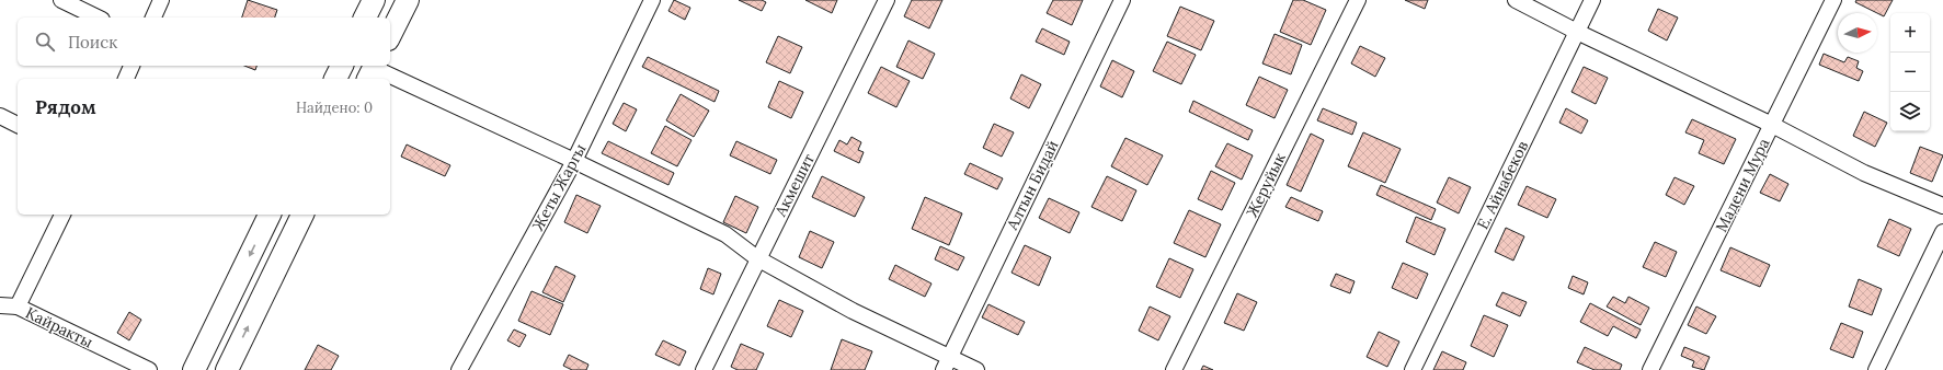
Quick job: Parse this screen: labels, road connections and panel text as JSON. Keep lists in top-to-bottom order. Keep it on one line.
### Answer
{"streets":{"street":["Акмешит","Алтын Бидай","Жеруйык","Е. Айнабеков","Мадени Мура","Жеты Жаргы","Кайракты"]},"north":"right","page":{"map_buttons":["+","−"],"search":"Поиск","heading":["Рядом","Найдено: 0"]}}
